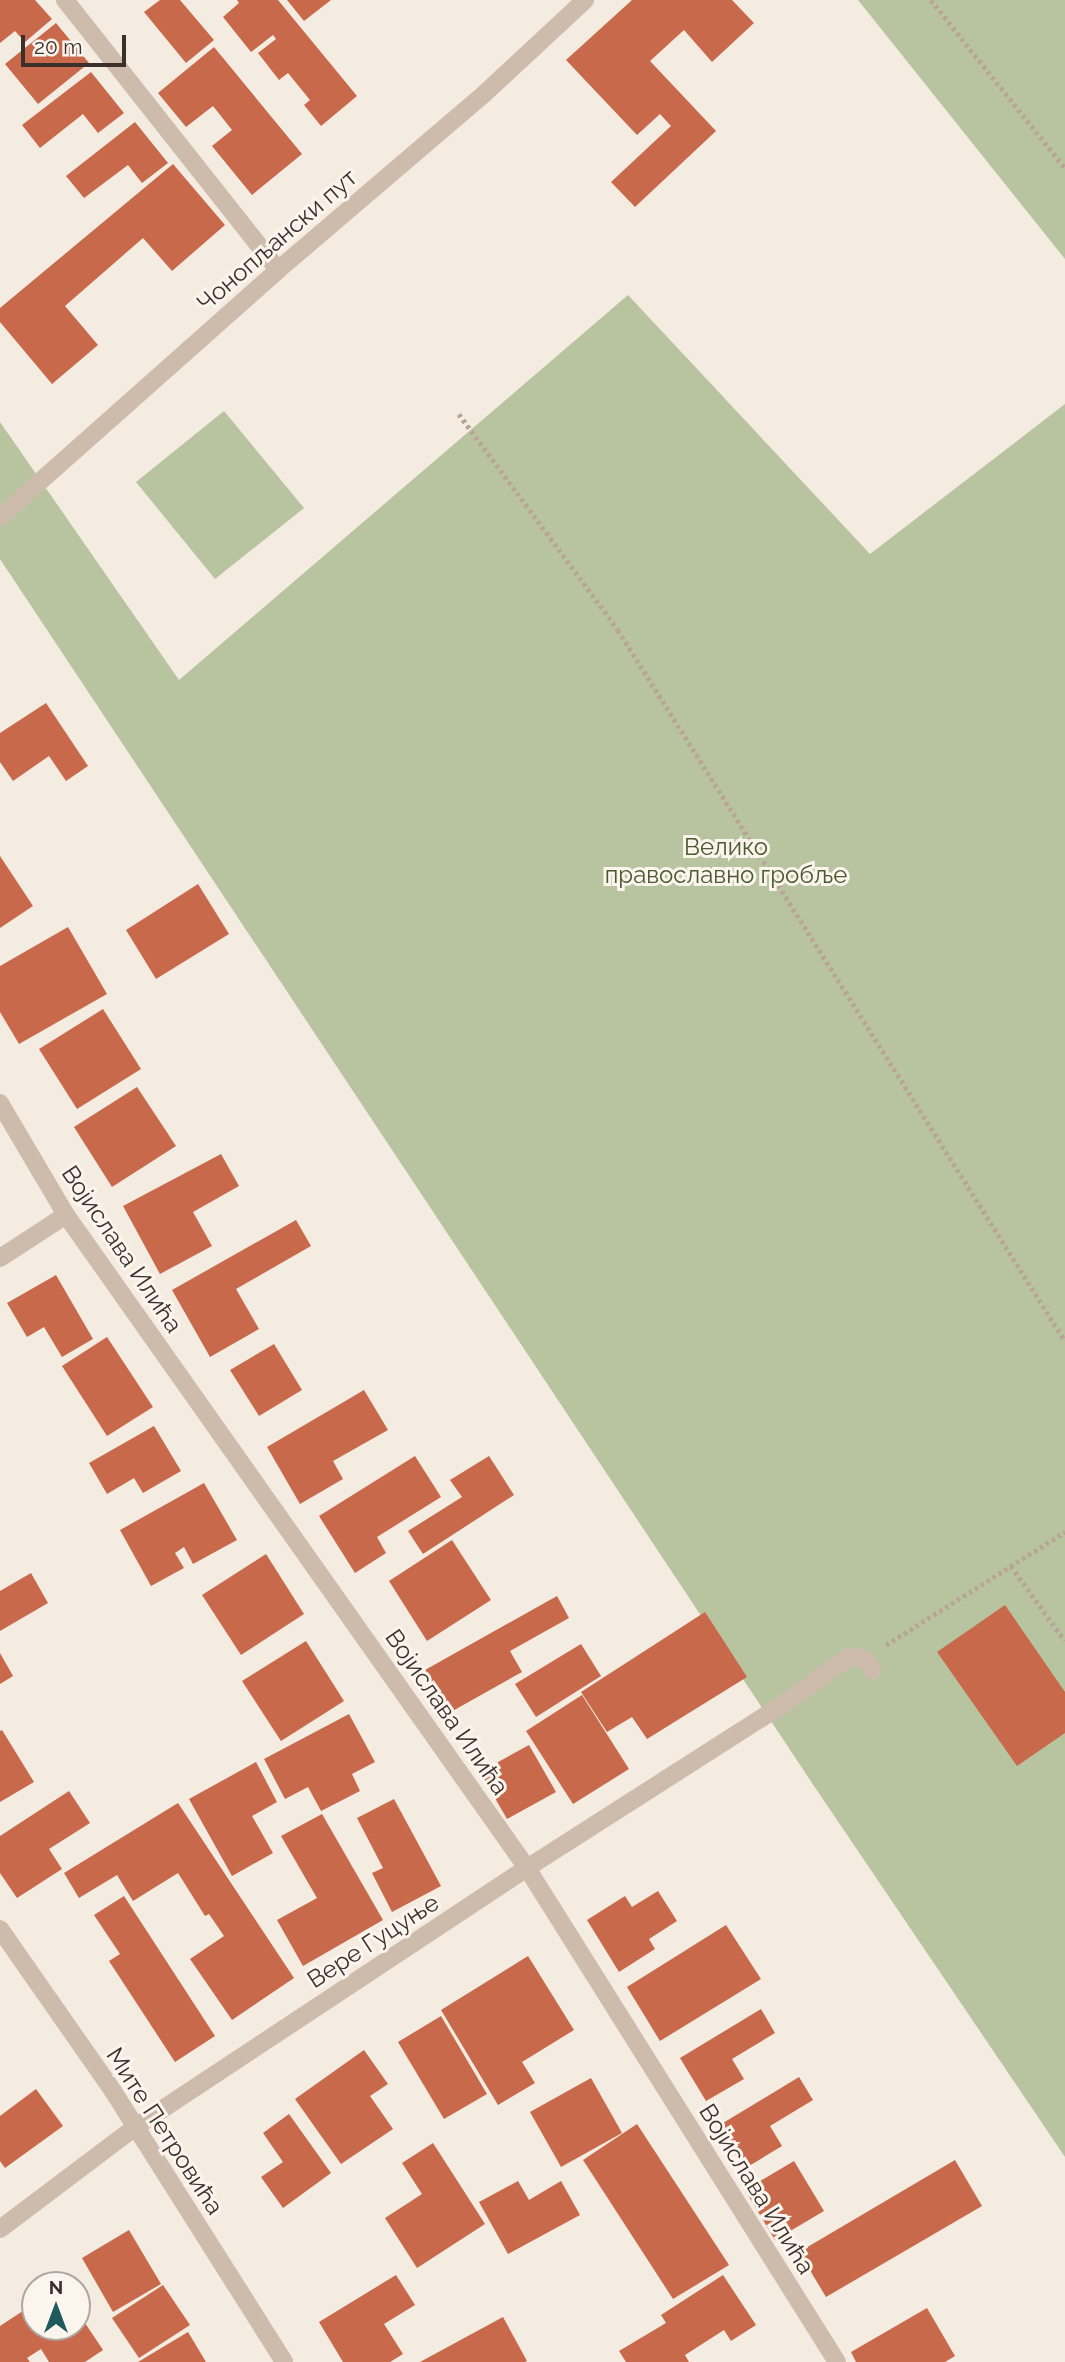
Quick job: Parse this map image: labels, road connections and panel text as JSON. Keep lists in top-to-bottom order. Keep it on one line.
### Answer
{"streets":{"street":["Чонопљански пут","Војислава Илића","Вере Гуцуње","Мите Петровића"]},"crossings":[["Војислава Илића","Вере Гуцуње"],["Вере Гуцуње","Мите Петровића"]],"parks":["Велико православно гробље"],"scale_bar":"20 m","north":"top"}
